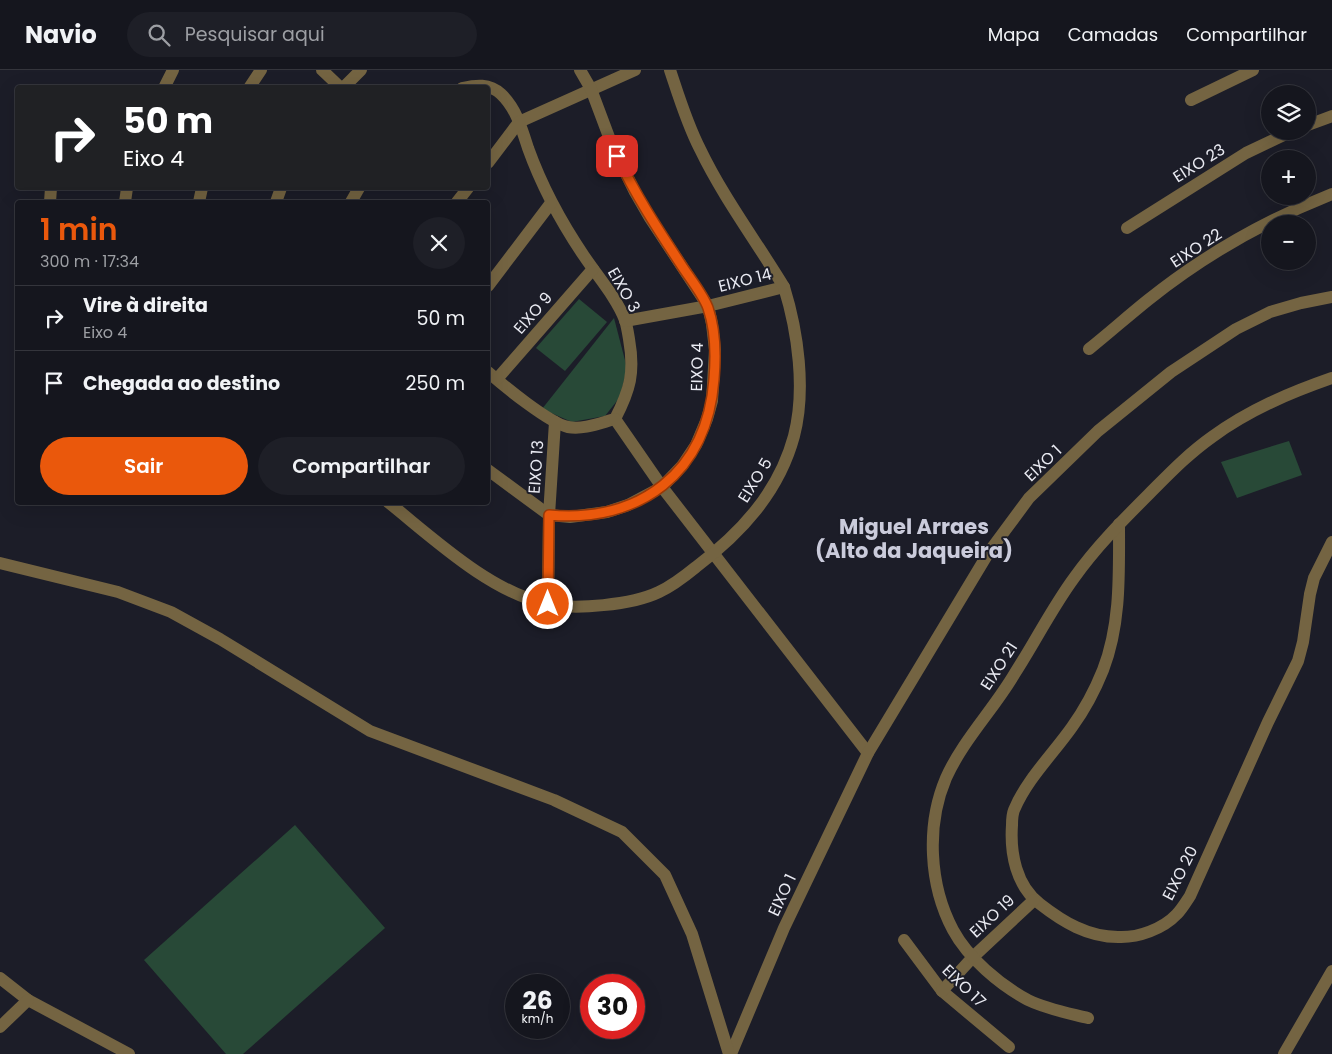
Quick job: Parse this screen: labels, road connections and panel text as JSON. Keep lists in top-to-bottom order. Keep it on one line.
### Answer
{"streets":{"street":["EIXO 23","EIXO 22","EIXO 14","EIXO 3","EIXO 9","EIXO 4","EIXO 1","EIXO 13","EIXO 5","EIXO 21","EIXO 20","EIXO 19","EIXO 17"]},"crossings":[["EIXO 14","EIXO 3"],["EIXO 14","EIXO 4"],["EIXO 14","EIXO 5"],["EIXO 3","EIXO 9"],["EIXO 4","EIXO 13"],["EIXO 13","EIXO 5"],["EIXO 21","EIXO 20"],["EIXO 21","EIXO 19"],["EIXO 20","EIXO 19"],["EIXO 19","EIXO 17"]],"districts":["Miguel Arraes (Alto da Jaqueira)"],"page":{"header":"Navio","search":"Pesquisar aqui","nav":["Mapa","Camadas","Compartilhar"],"map_buttons":["+","−"],"turn":["50 m","Eixo 4"],"heading":["1 min","300 m · 17:34"],"list":[{"name":"Vire à direita","note":"Eixo 4","value":"50 m"},{"name":"Chegada ao destino","value":"250 m"}],"buttons":["Sair","Compartilhar"],"speed":"26 km/h","limit":"30"}}
